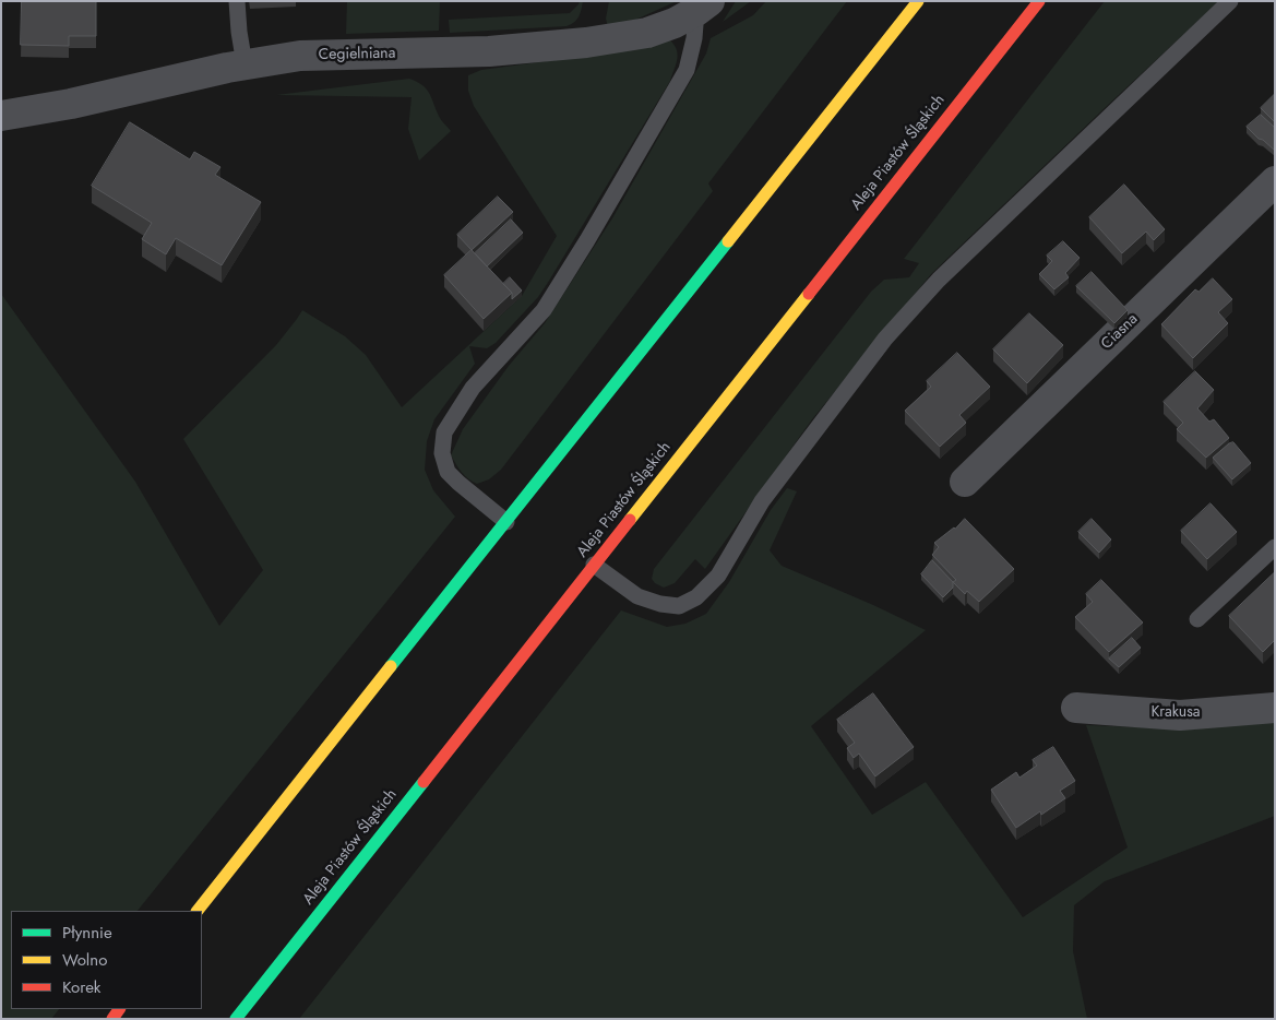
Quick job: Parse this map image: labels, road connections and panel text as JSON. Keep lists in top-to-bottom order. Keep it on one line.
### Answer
{"streets":{"highway":["Aleja Piastów Śląskich"],"street":["Cegielniana","Ciasna","Krakusa"]},"legend":["Płynnie","Wolno","Korek"]}
